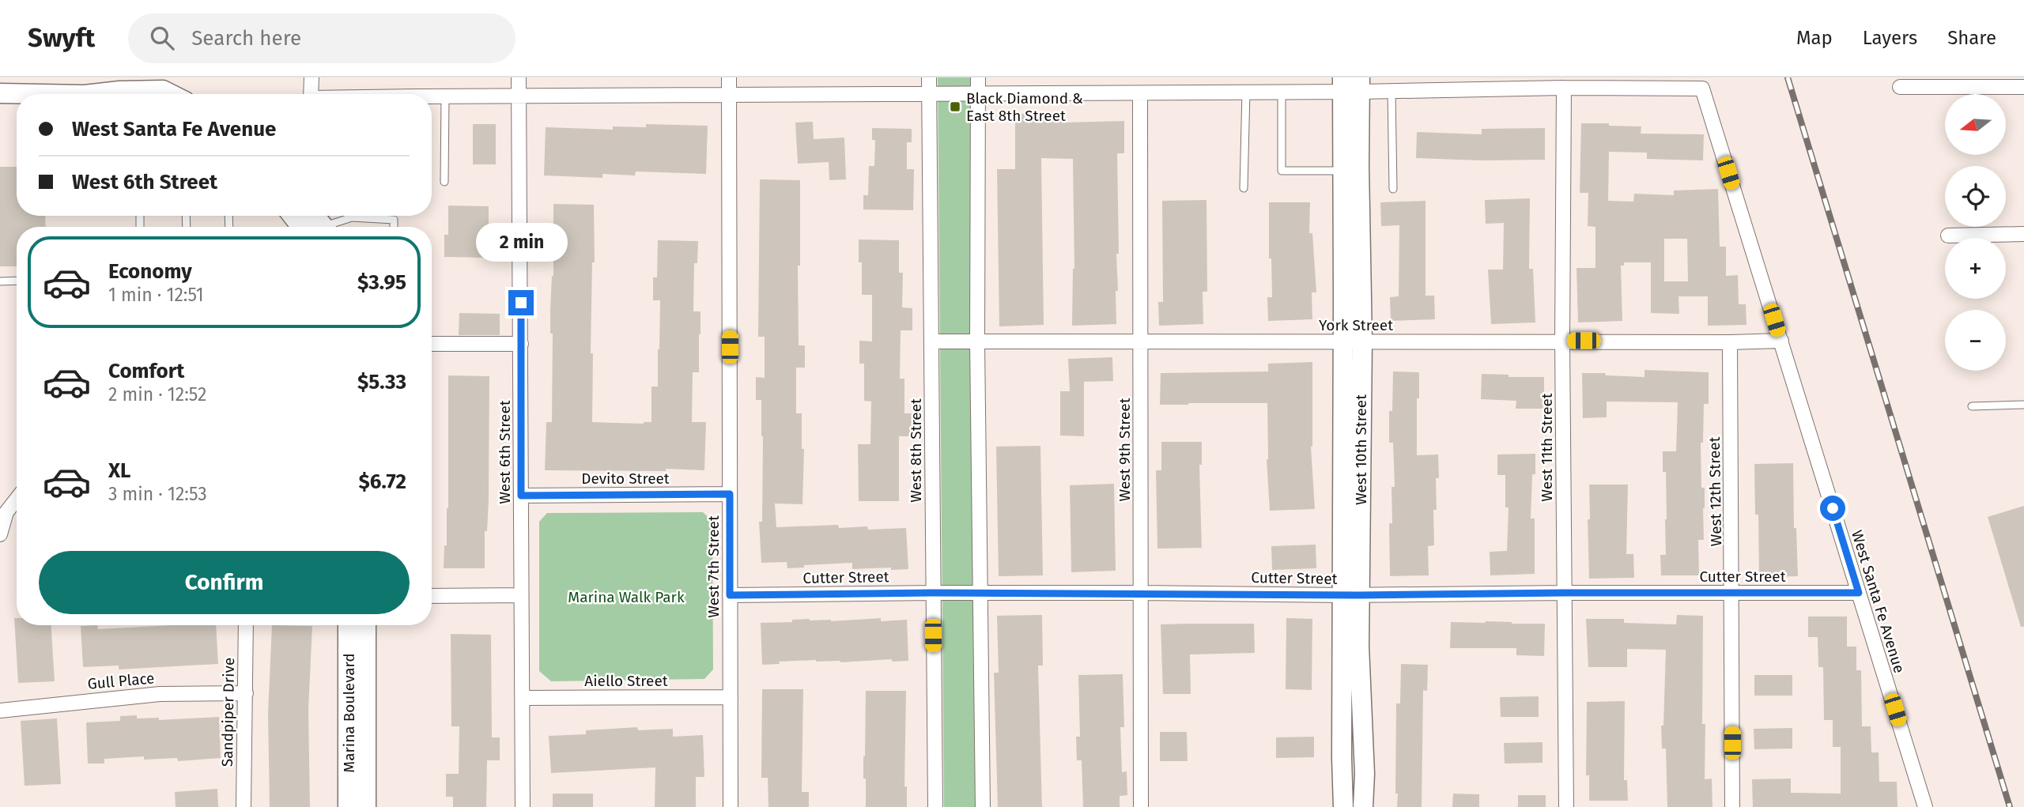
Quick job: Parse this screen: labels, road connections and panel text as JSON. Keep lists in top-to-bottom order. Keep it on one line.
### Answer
{"streets":{"main road":["West 10th Street","Marina Boulevard"],"street":["York Street","West 11th Street","West 9th Street","West 8th Street","West 6th Street","Devito Street","West 12th Street","West 7th Street","Cutter Street","West Santa Fe Avenue","Gull Place","Aiello Street","Sandpiper Drive"]},"crossings":[["York Street","West 11th Street"],["York Street","West 9th Street"],["York Street","West 10th Street"],["York Street","West 8th Street"],["York Street","West 12th Street"],["York Street","West Santa Fe Avenue"],["West 11th Street","Cutter Street"],["West 11th Street","West Santa Fe Avenue"],["West 9th Street","Cutter Street"],["West 10th Street","Cutter Street"],["West 8th Street","Cutter Street"],["West 6th Street","Devito Street"],["West 6th Street","Aiello Street"],["Devito Street","West 7th Street"],["West 12th Street","Cutter Street"],["West 7th Street","Cutter Street"],["West 7th Street","Aiello Street"],["Cutter Street","West Santa Fe Avenue"],["Gull Place","Sandpiper Drive"]],"parks":["Marina Walk Park"],"places":{"transit":["Black Diamond & East 8th Street"]},"north":"left","page":{"header":"Swyft","search":"Search here","nav":["Map","Layers","Share"],"map_buttons":["+","−"],"banner":["West Santa Fe Avenue","West 6th Street"],"bubble":"2 min","list":[{"name":"Economy","note":"1 min · 12:51","value":"$3.95"},{"name":"Comfort","note":"2 min · 12:52","value":"$5.33"},{"name":"XL","note":"3 min · 12:53","value":"$6.72"}],"buttons":"Confirm"}}
